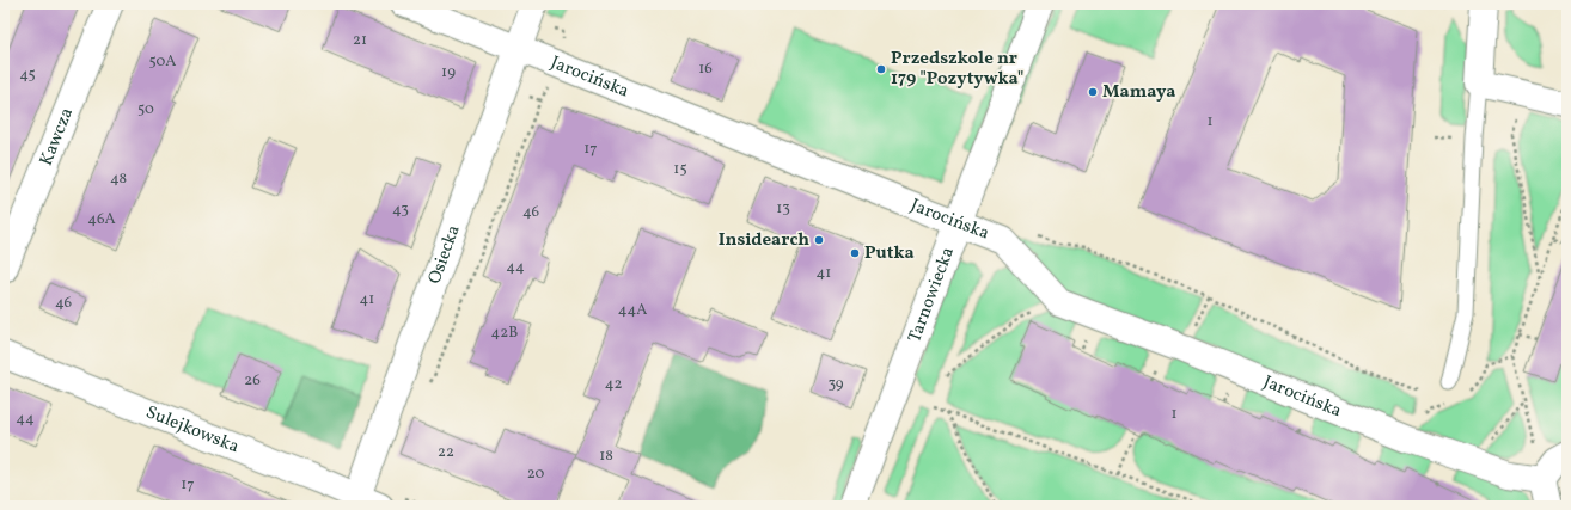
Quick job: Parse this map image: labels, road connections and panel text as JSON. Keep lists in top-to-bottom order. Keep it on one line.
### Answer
{"streets":{"street":["Jarocińska","Kawcza","Osiecka","Tarnowiecka","Sulejkowska"]},"crossings":[["Jarocińska","Osiecka"],["Jarocińska","Tarnowiecka"],["Osiecka","Sulejkowska"]],"places":["Przedszkole nr 179 \"Pozytywka\"","Mamaya","Insidearch","Putka"],"house_numbers":["21","50A","16","19","45","50","1","17","15","48","13","43","46","46A","44","41","41","46","44A","42B","26","42","39","1","44","22","18","20","17"]}
